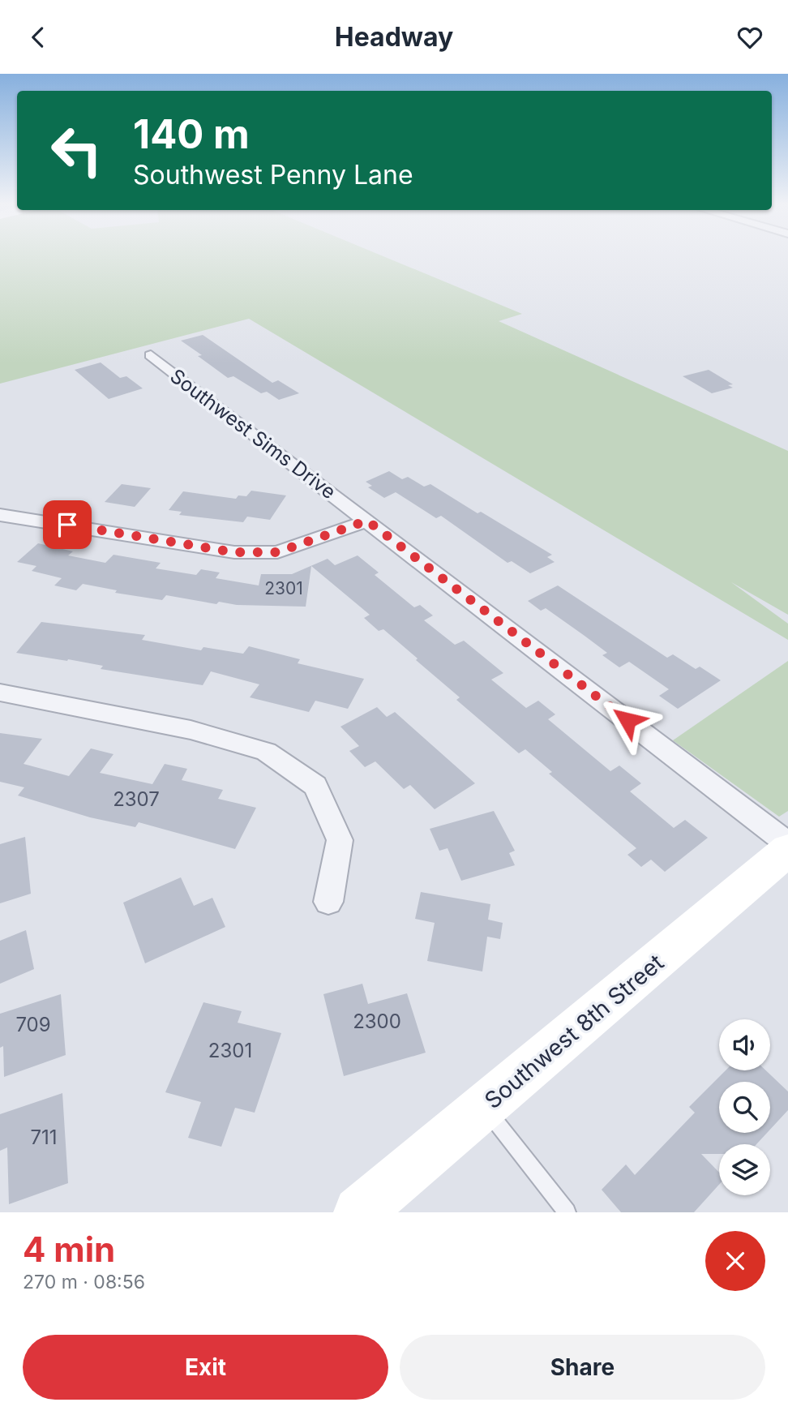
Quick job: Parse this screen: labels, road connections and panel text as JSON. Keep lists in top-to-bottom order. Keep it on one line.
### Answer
{"streets":{"street":["Southwest Sims Drive","Southwest 8th Street"]},"house_numbers":["2301","2307","2300","709","2301","711"],"page":{"header":"Headway","turn":["140 m","Southwest Penny Lane"],"heading":["4 min","270 m · 08:56"],"buttons":["Exit","Share"]}}
